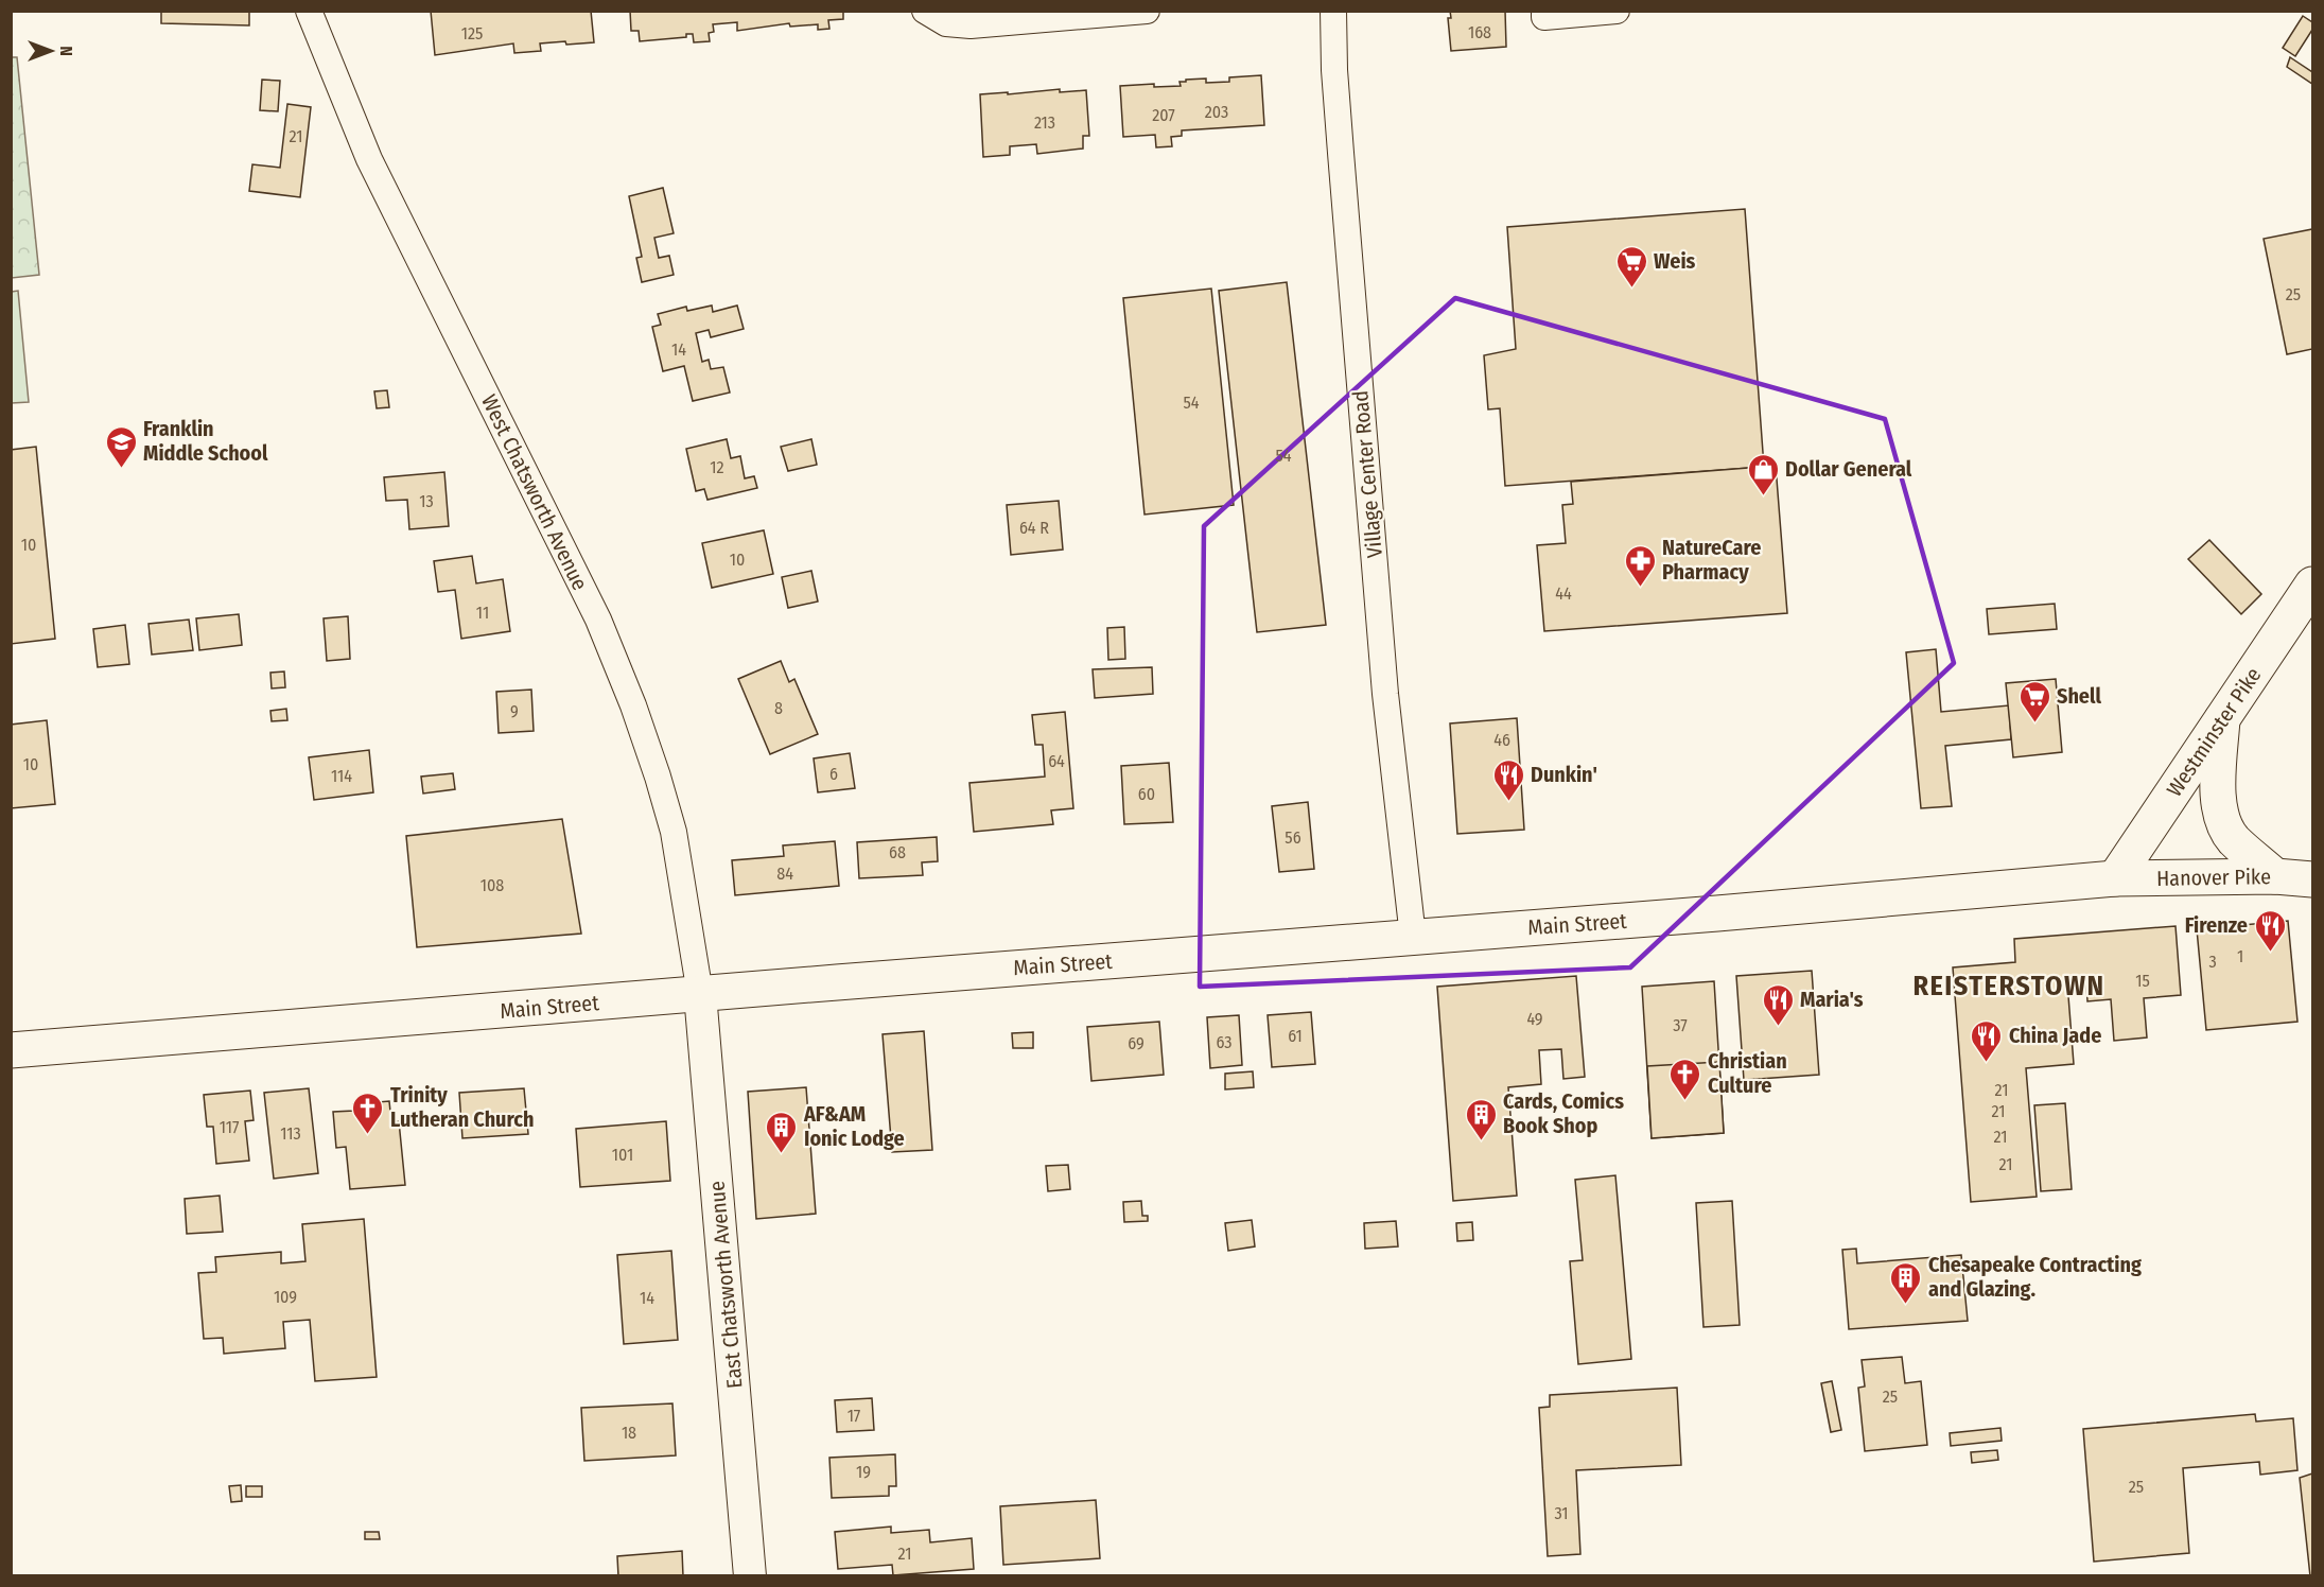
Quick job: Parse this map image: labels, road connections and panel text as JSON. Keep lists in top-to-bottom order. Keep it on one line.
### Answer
{"streets":{"main road":["Westminster Pike","Hanover Pike","Main Street"],"street":["Village Center Road","West Chatsworth Avenue","East Chatsworth Avenue"]},"crossings":[["Village Center Road","Main Street"],["West Chatsworth Avenue","Main Street"],["West Chatsworth Avenue","East Chatsworth Avenue"],["Westminster Pike","Hanover Pike"],["Westminster Pike","Main Street"],["Hanover Pike","Main Street"],["Main Street","East Chatsworth Avenue"]],"districts":["REISTERSTOWN"],"places":{"supermarket":["Weis","Shell"],"school or university":["Franklin Middle School"],"shop":["Dollar General"],"pharmacy":["NatureCare Pharmacy"],"restaurant":["Dunkin'","Firenze","Maria's","China Jade"],"church":["Christian Culture","Trinity Lutheran Church"],"building":["Cards, Comics Book Shop","AF&AM Ionic Lodge","Chesapeake Contracting and Glazing."]},"house_numbers":["168","125","203","207","213","21","25","14","54","54","12","13","64 R","10","10","44","11","8","9","46","64","10","6","114","60","56","68","84","108","1","3","15","49","37","61","63","69","21","21","117","113","21","101","21","109","14","25","17","18","19","25","31","21"],"north":"right"}
